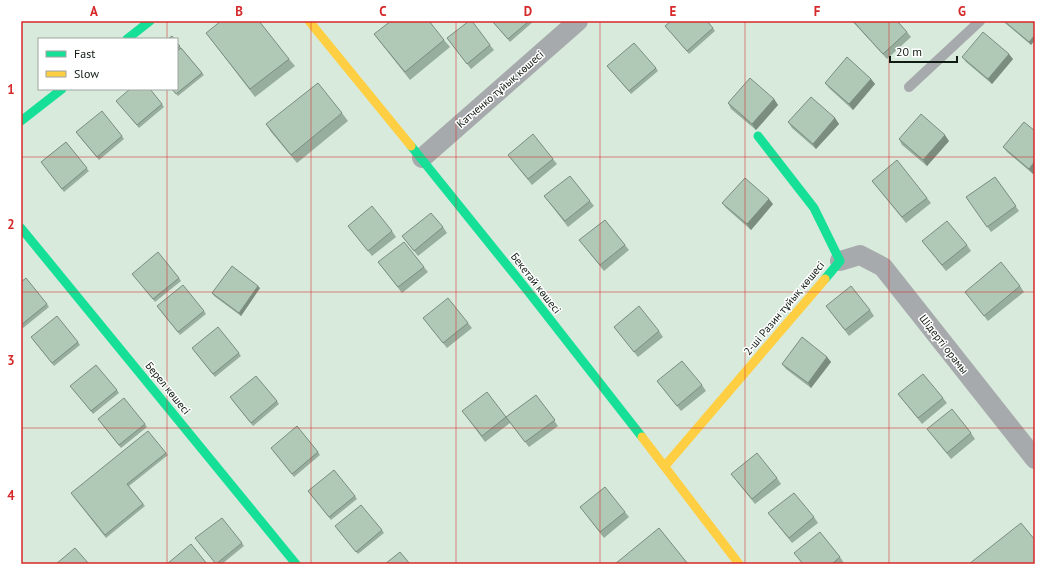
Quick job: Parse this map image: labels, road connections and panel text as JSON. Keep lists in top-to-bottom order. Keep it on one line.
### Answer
{"streets":{"street":["Катченко тұйық көшесі","Бекетай көшесі","2-ші Разин тұйық көшесі","Шідерті орамы","Берел көшесі"]},"crossings":[["Катченко тұйық көшесі","Бекетай көшесі"],["Бекетай көшесі","2-ші Разин тұйық көшесі"],["2-ші Разин тұйық көшесі","Шідерті орамы"]],"legend":["Fast","Slow"],"scale_bar":"20 m","grid":{"columns":["A","B","C","D","E","F","G"],"rows":["1","2","3","4"]}}
